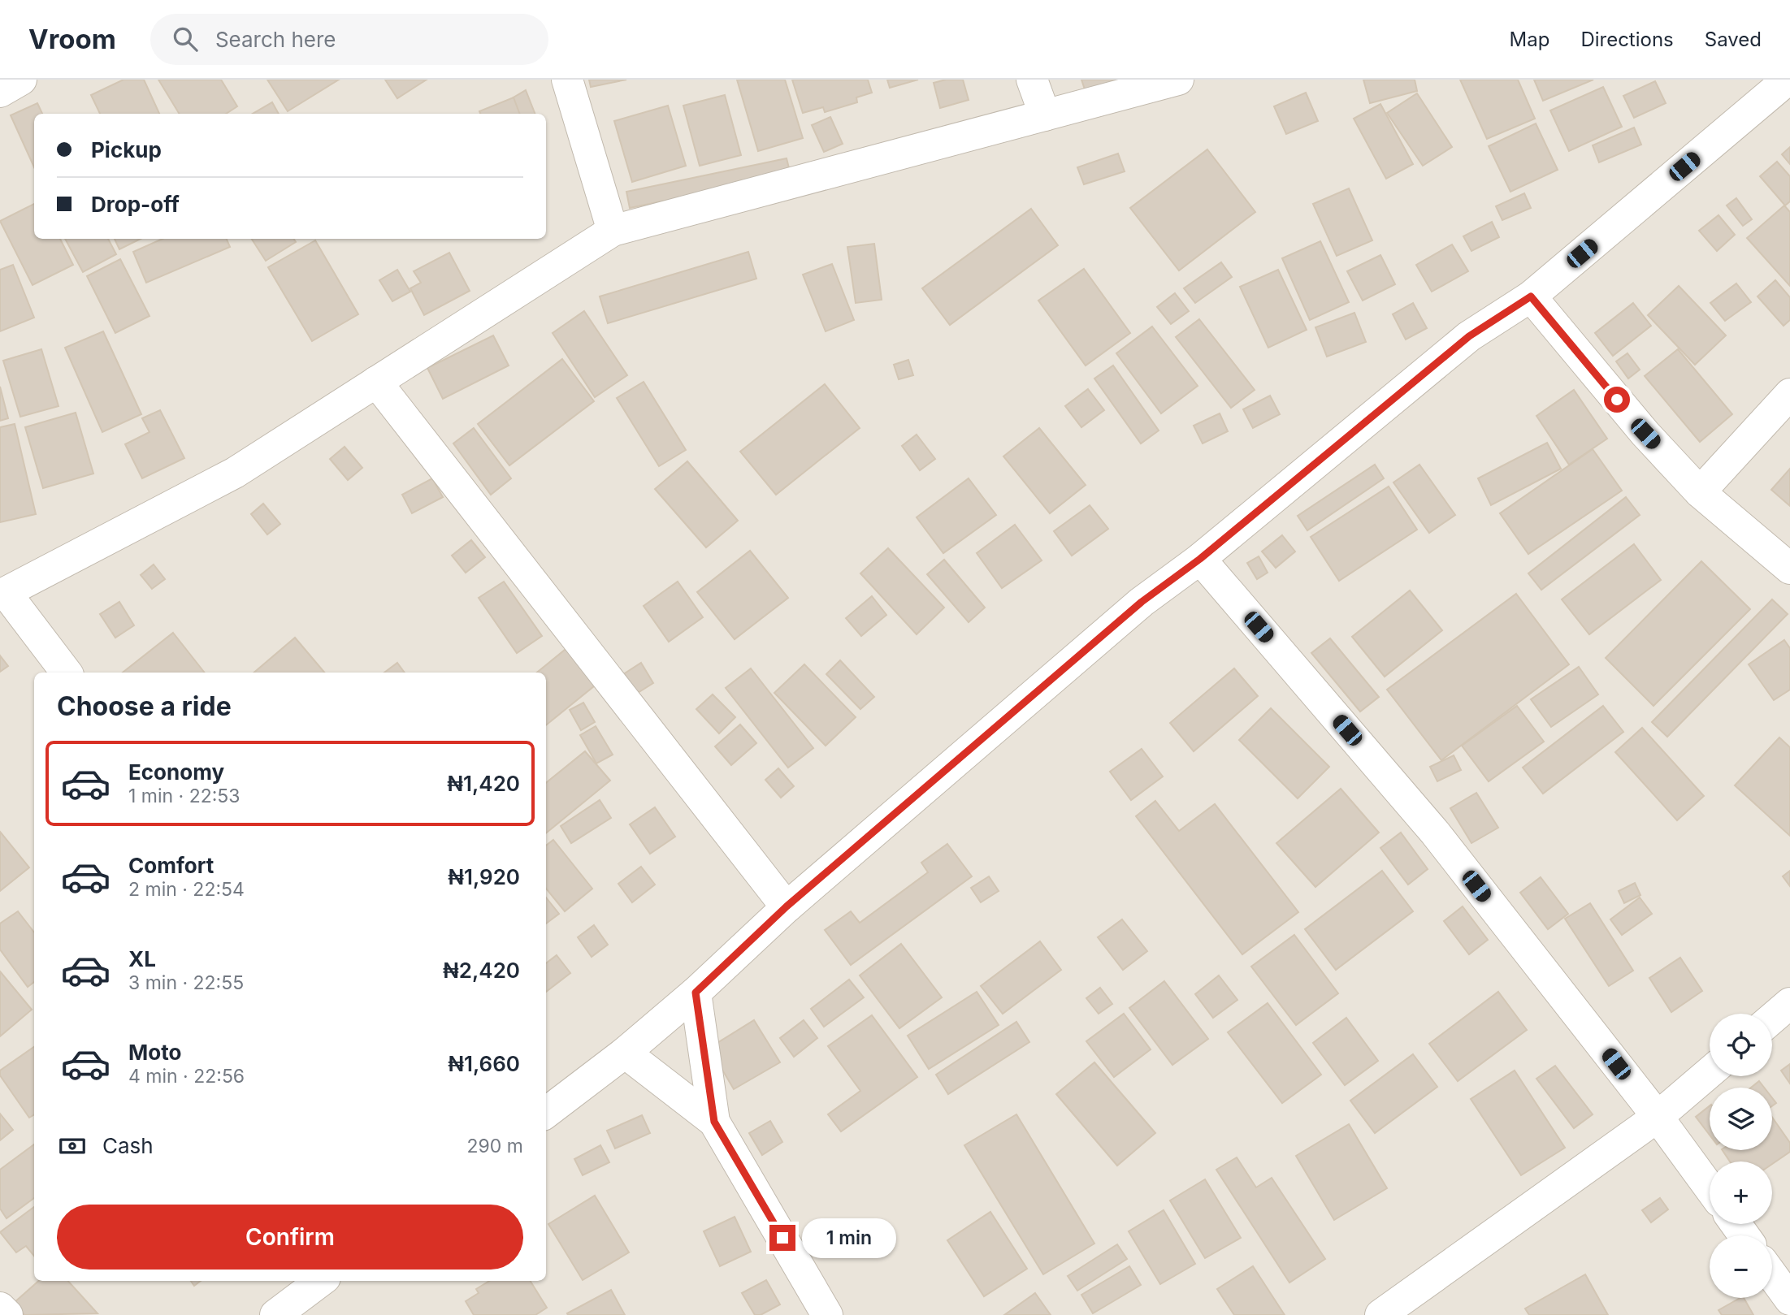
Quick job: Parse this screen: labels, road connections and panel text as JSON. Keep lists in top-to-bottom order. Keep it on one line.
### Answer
{"page":{"header":"Vroom","search":"Search here","nav":["Map","Directions","Saved"],"banner":["Pickup","Drop-off"],"heading":"Choose a ride","list":[{"name":"Economy","note":"1 min · 22:53","value":"₦1,420"},{"name":"Comfort","note":"2 min · 22:54","value":"₦1,920"},{"name":"XL","note":"3 min · 22:55","value":"₦2,420"},{"name":"Moto","note":"4 min · 22:56","value":"₦1,660"}],"map_buttons":["+","−"],"pay":["Cash","290 m"],"buttons":"Confirm","bubble":"1 min"}}
